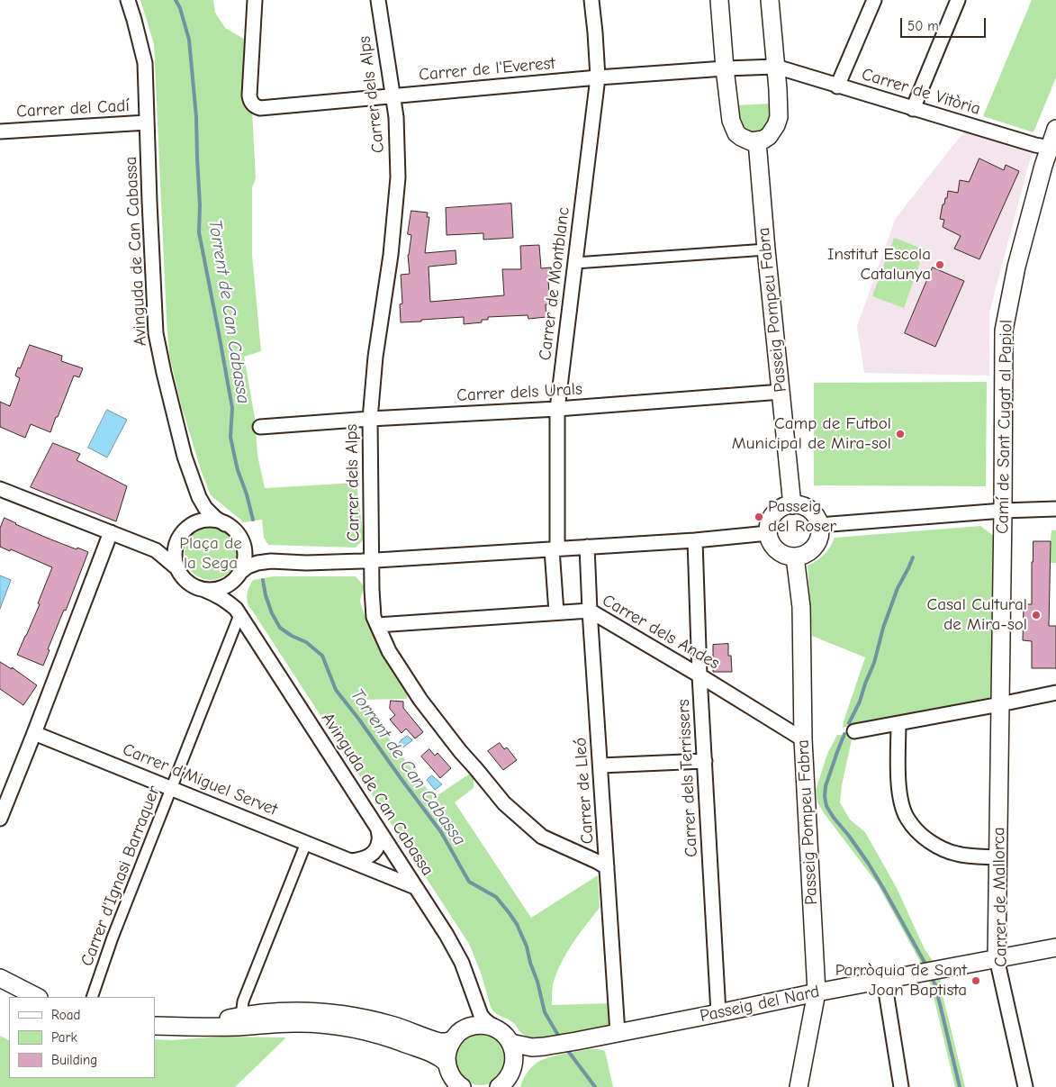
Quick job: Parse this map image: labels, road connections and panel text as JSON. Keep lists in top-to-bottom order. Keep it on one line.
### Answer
{"streets":{"street":["Carrer de l'Everest","Carrer de Vitòria","Carrer dels Alps","Carrer del Cadí","Avinguda de Can Cabassa","Carrer de Montblanc","Passeig Pompeu Fabra","Carrer dels Urals","Camí de Sant Cugat al Papiol","Carrer dels Andes","Carrer dels Terrissers","Carrer d'Miguel Servet","Carrer de Lleó","Carrer d'Ignasi Barraquer","Carrer de Mallorca","Passeig del Nard"]},"crossings":[["Carrer de l'Everest","Carrer dels Alps"],["Carrer de l'Everest","Carrer de Montblanc"],["Carrer de Vitòria","Camí de Sant Cugat al Papiol"],["Carrer dels Alps","Carrer dels Urals"],["Carrer dels Alps","Carrer dels Andes"],["Carrer dels Alps","Carrer de Lleó"],["Carrer del Cadí","Avinguda de Can Cabassa"],["Avinguda de Can Cabassa","Carrer d'Miguel Servet"],["Avinguda de Can Cabassa","Carrer d'Ignasi Barraquer"],["Carrer de Montblanc","Carrer dels Urals"],["Carrer de Montblanc","Carrer dels Andes"],["Passeig Pompeu Fabra","Carrer dels Urals"],["Passeig Pompeu Fabra","Carrer dels Andes"],["Passeig Pompeu Fabra","Passeig del Nard"],["Camí de Sant Cugat al Papiol","Carrer de Mallorca"],["Carrer dels Andes","Carrer dels Terrissers"],["Carrer dels Andes","Carrer de Lleó"],["Carrer dels Terrissers","Passeig del Nard"],["Carrer d'Miguel Servet","Carrer d'Ignasi Barraquer"],["Carrer de Lleó","Passeig del Nard"],["Carrer de Mallorca","Passeig del Nard"]],"water":["Torrent de Can Cabassa"],"parks":["Plaça de la Sega"],"places":["Institut Escola Catalunya","Camp de Futbol Municipal de Mira-sol","Passeig del Roser","Casal Cultural de Mira-sol","Parròquia de Sant Joan Baptista"],"legend":["Road","Park","Building"],"scale_bar":"50 m"}
